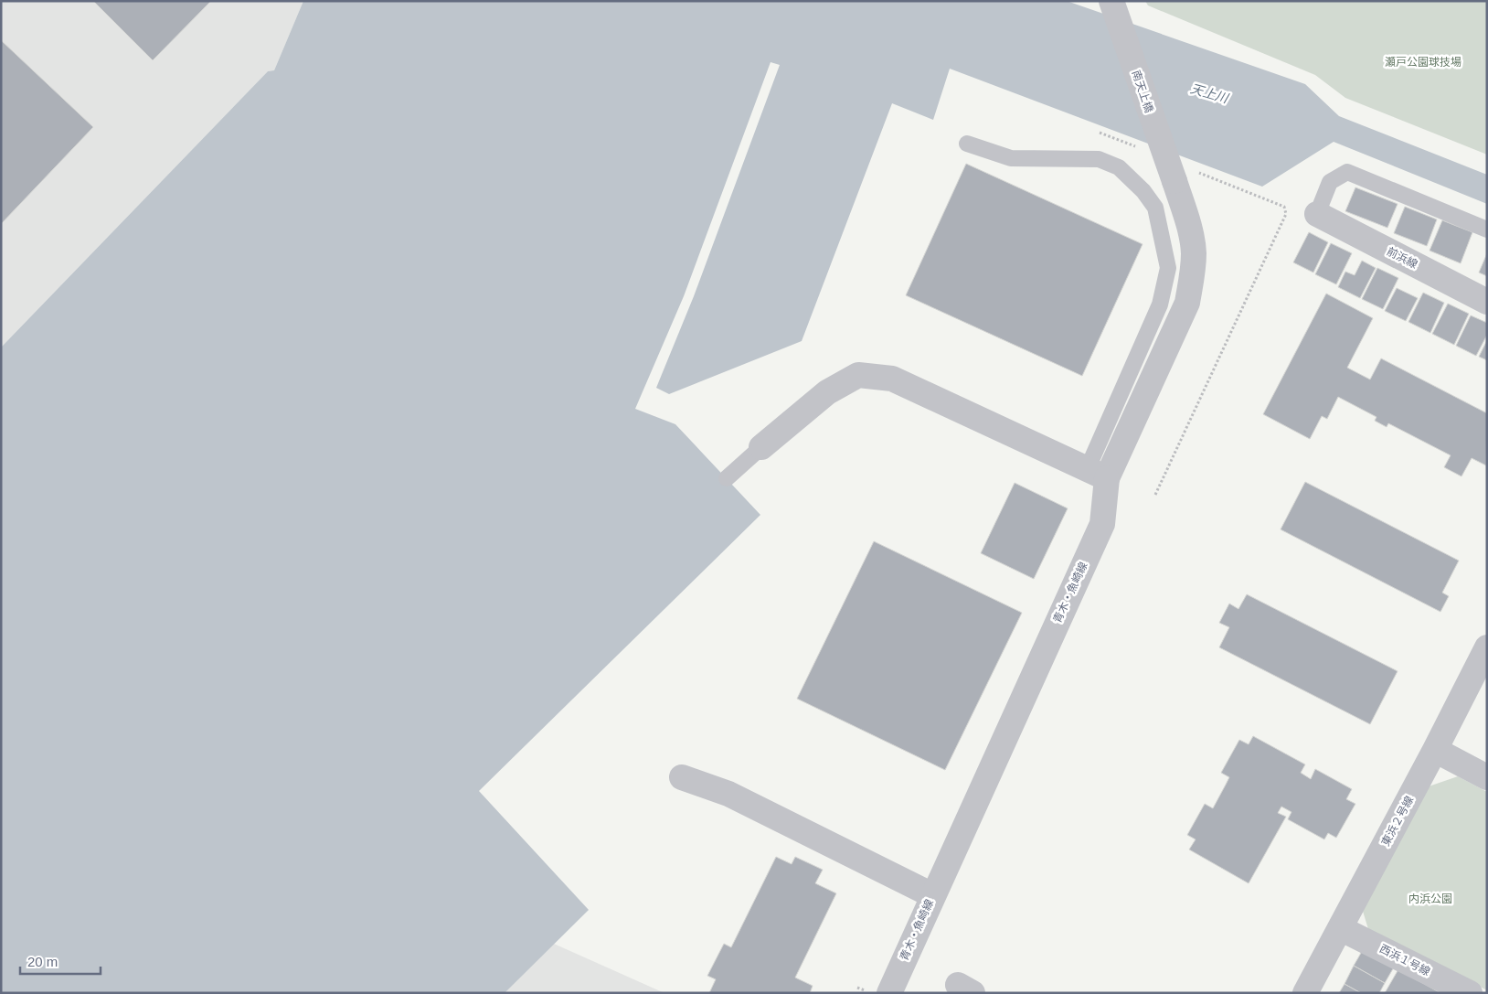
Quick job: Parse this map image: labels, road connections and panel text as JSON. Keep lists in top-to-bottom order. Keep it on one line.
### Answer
{"streets":{"street":["南天上橋","前浜線","青木・魚崎線","東浜２号線","西浜１号線"]},"crossings":[["南天上橋","青木・魚崎線"],["東浜２号線","西浜１号線"]],"water":["天上川"],"parks":["瀬戸公園球技場","内浜公園"],"scale_bar":"20 m"}
